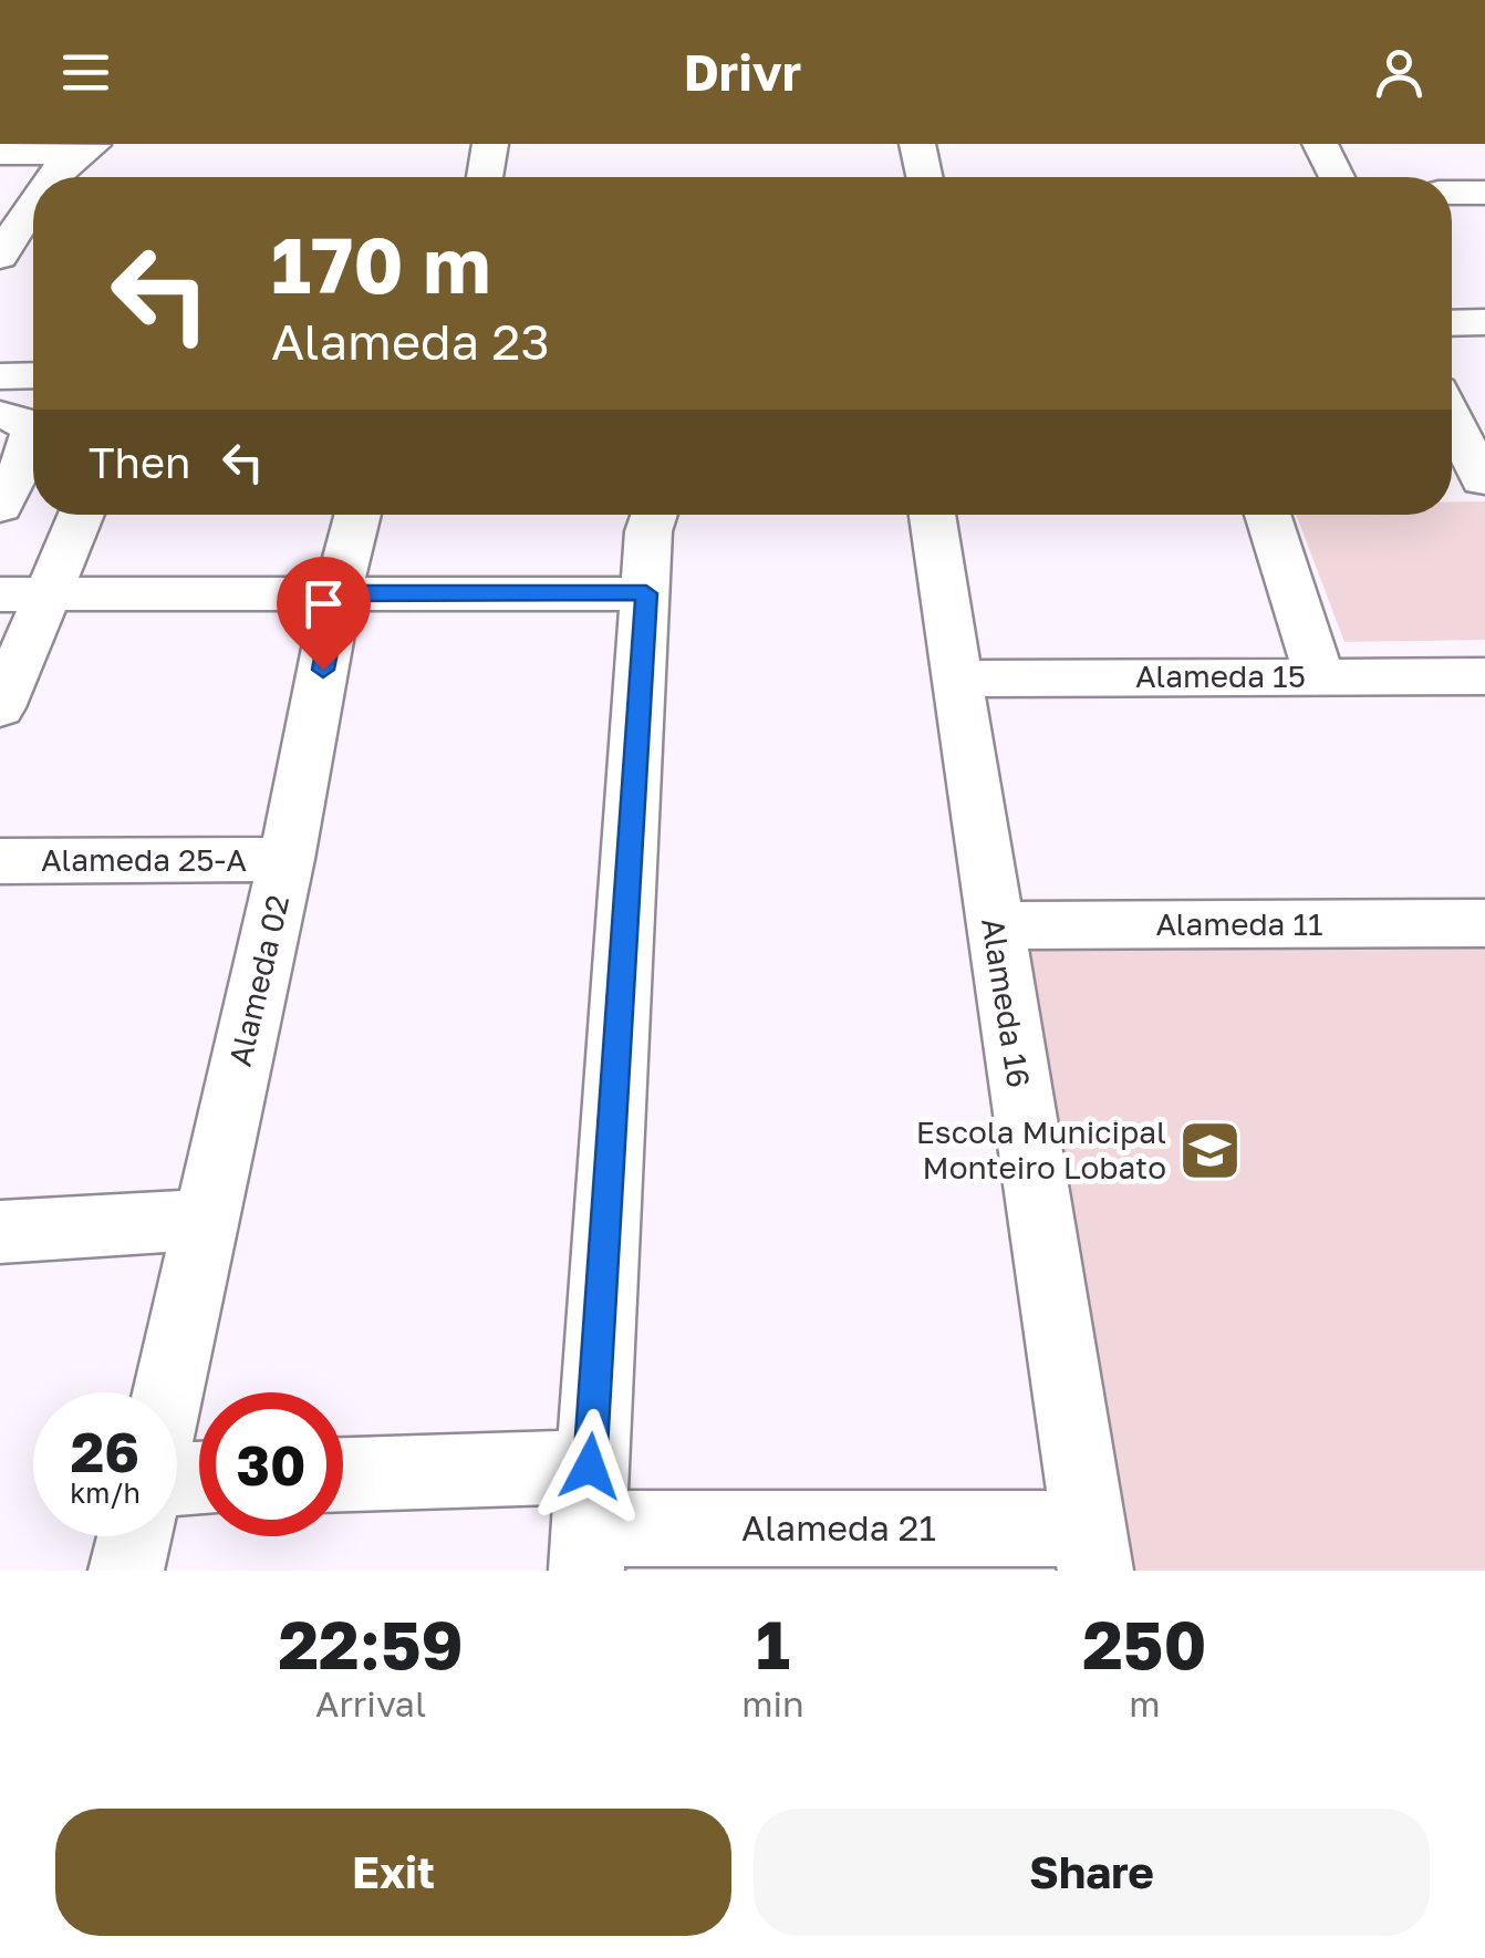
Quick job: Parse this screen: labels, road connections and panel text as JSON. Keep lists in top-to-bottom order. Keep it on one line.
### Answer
{"streets":{"street":["Alameda 15","Alameda 25-A","Alameda 11","Alameda 02","Alameda 16","Alameda 21"]},"crossings":[["Alameda 15","Alameda 16"],["Alameda 25-A","Alameda 02"],["Alameda 11","Alameda 16"],["Alameda 16","Alameda 21"]],"places":{"school or university":["Escola Municipal Monteiro Lobato"]},"page":{"header":"Drivr","turn":["170 m","Alameda 23"],"then":"Then","speed":"26 km/h","limit":"30","eta":["22:59","Arrival","1","min","250","m"],"buttons":["Exit","Share"]}}
